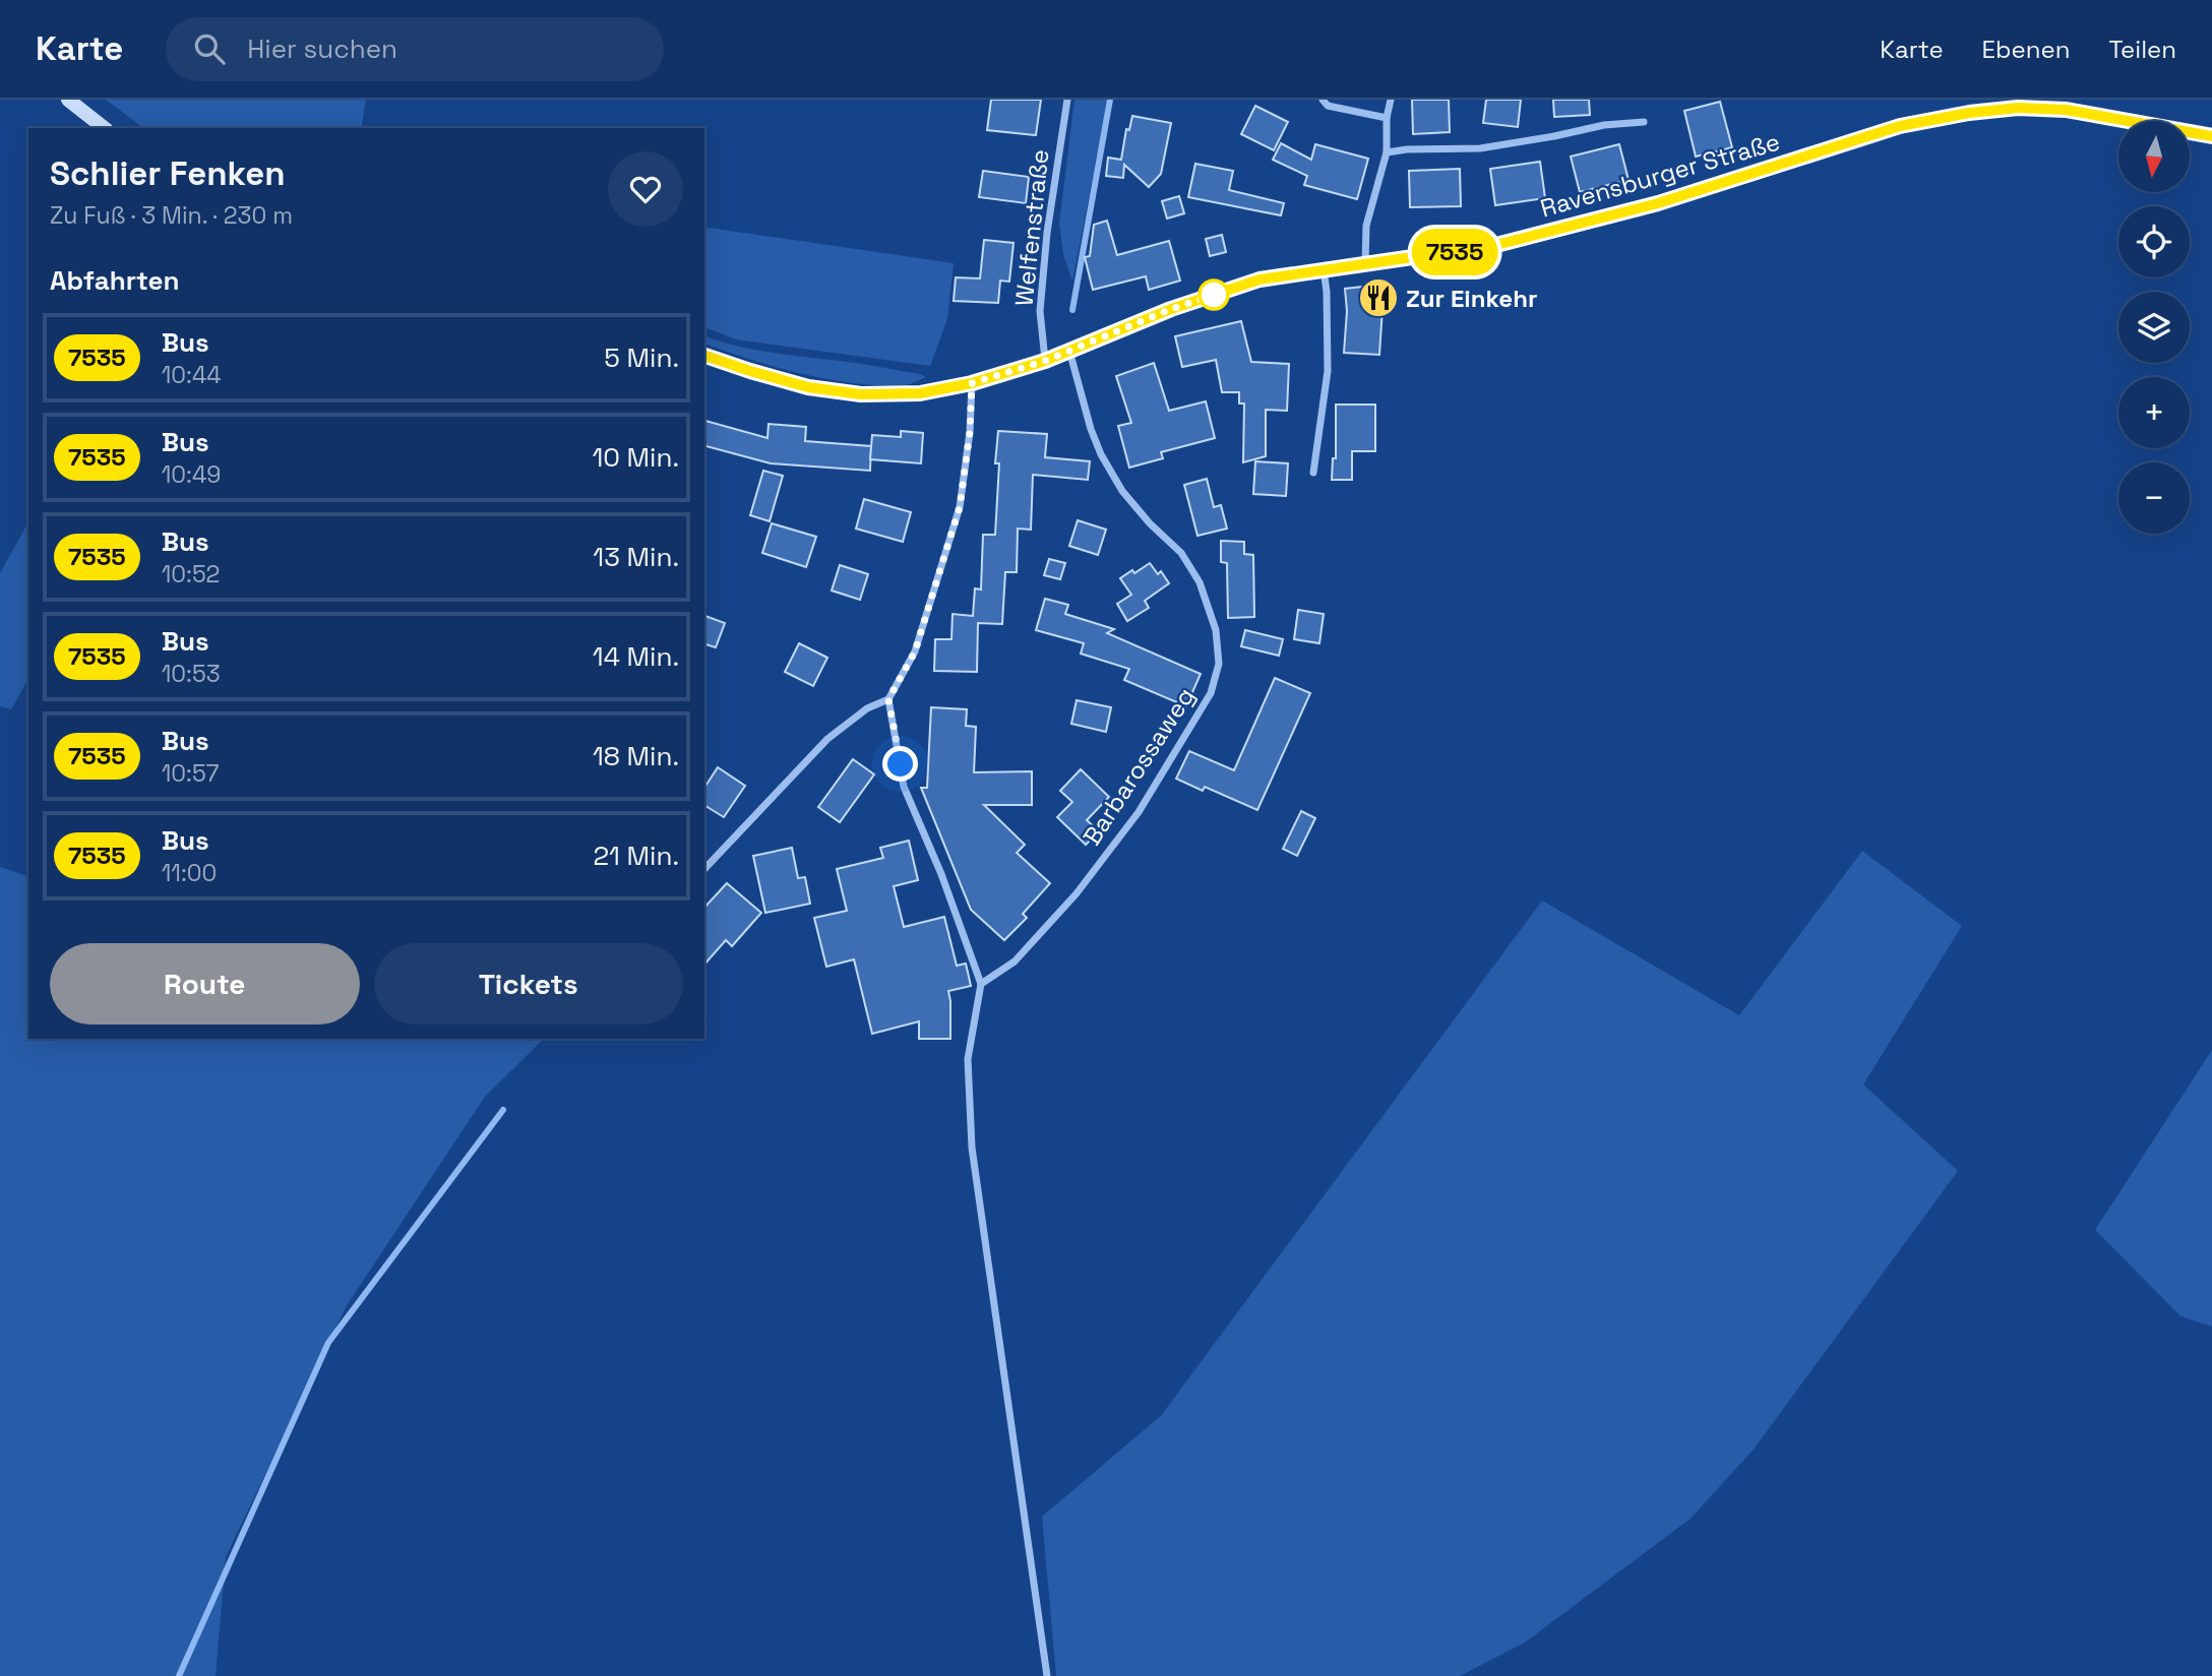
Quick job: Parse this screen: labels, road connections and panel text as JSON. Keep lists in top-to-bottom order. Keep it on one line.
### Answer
{"streets":{"main road":["Ravensburger Straße"],"street":["Welfenstraße","Barbarossaweg"]},"crossings":[["Ravensburger Straße","Welfenstraße"],["Ravensburger Straße","Barbarossaweg"]],"places":{"restaurant":["Zur Einkehr"]},"lines":["bus line 7535"],"north":"bottom","page":{"header":"Karte","search":"Hier suchen","nav":["Karte","Ebenen","Teilen"],"on_map":"7535","map_buttons":["+","−"],"heading":[["Schlier Fenken","Zu Fuß · 3 Min. · 230 m"],"Abfahrten"],"list":[{"mark":"7535","name":"Bus","note":"10:44","value":"5 Min."},{"mark":"7535","name":"Bus","note":"10:49","value":"10 Min."},{"mark":"7535","name":"Bus","note":"10:52","value":"13 Min."},{"mark":"7535","name":"Bus","note":"10:53","value":"14 Min."},{"mark":"7535","name":"Bus","note":"10:57","value":"18 Min."},{"mark":"7535","name":"Bus","note":"11:00","value":"21 Min."}],"buttons":["Route","Tickets"]}}
